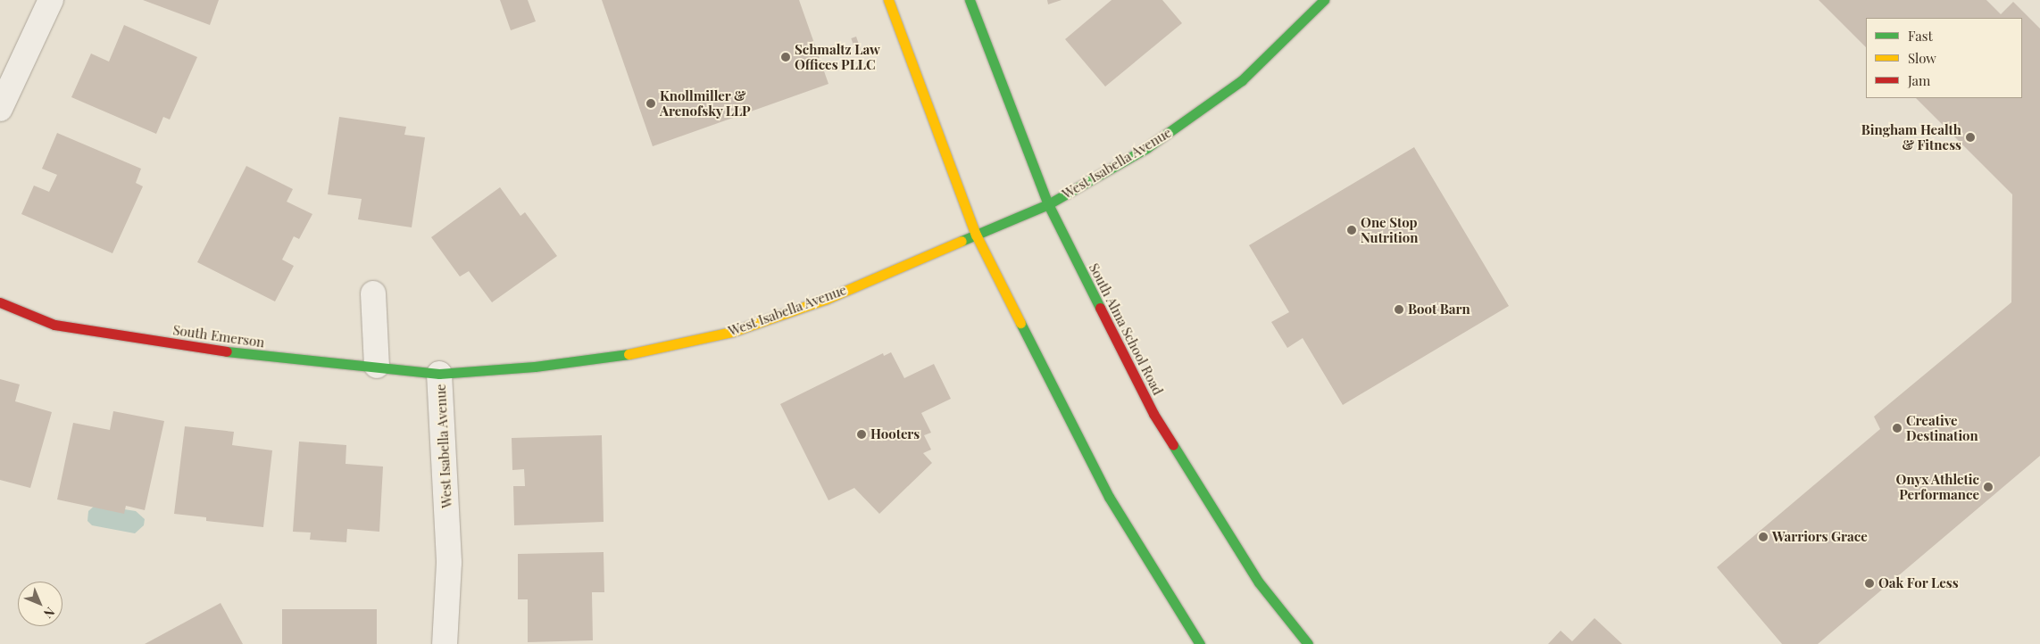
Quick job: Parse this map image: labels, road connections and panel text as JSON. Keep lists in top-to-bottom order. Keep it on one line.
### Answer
{"streets":{"main road":["West Isabella Avenue","South Alma School Road","South Emerson"]},"crossings":[["West Isabella Avenue","South Alma School Road"],["West Isabella Avenue","South Emerson"]],"places":["Schmaltz Law Offices PLLC","Knollmiller & Arenofsky LLP","Bingham Health & Fitness","One Stop Nutrition","Boot Barn","Creative Destination","Hooters","Onyx Athletic Performance","Warriors Grace","Oak For Less"],"legend":["Fast","Slow","Jam"],"north":"bottom right"}
